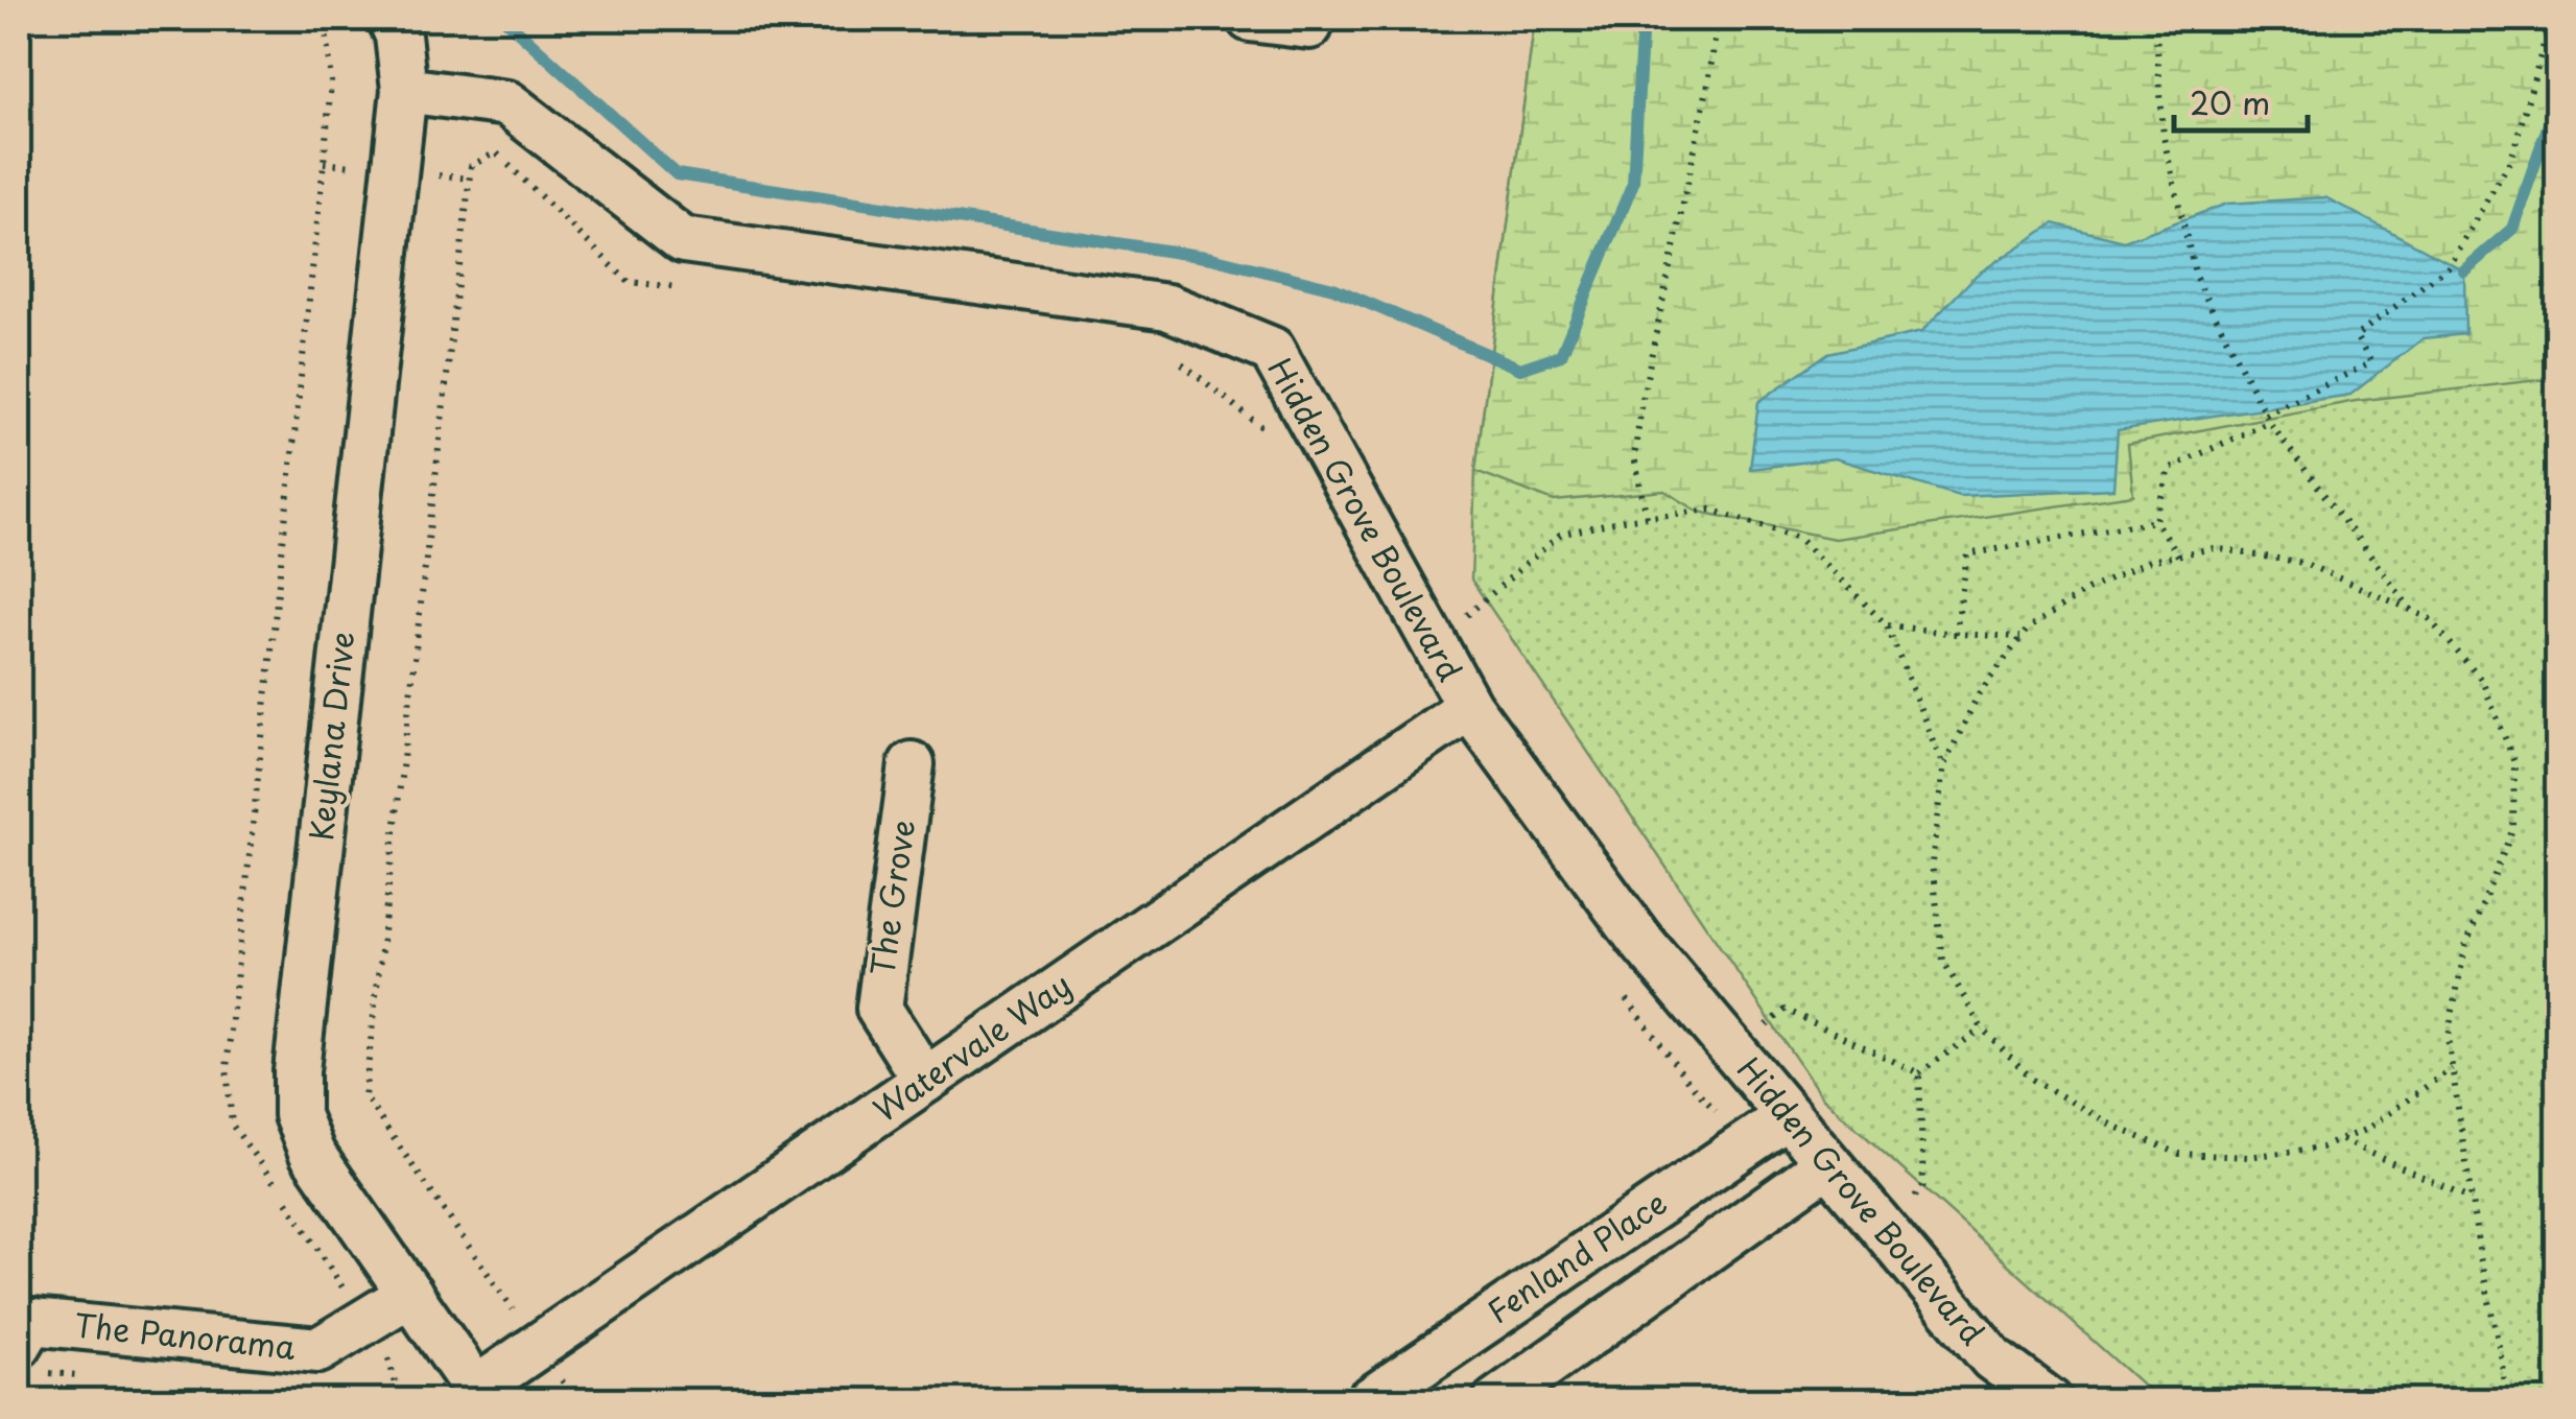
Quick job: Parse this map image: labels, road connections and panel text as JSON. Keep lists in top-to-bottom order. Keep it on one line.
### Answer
{"streets":{"street":["Hidden Grove Boulevard","Keylana Drive","The Grove","Watervale Way","Fenland Place","The Panorama"]},"crossings":[["Hidden Grove Boulevard","Keylana Drive"],["Hidden Grove Boulevard","Watervale Way"],["Hidden Grove Boulevard","Fenland Place"],["Keylana Drive","Watervale Way"],["Keylana Drive","The Panorama"],["The Grove","Watervale Way"]],"scale_bar":"20 m"}
